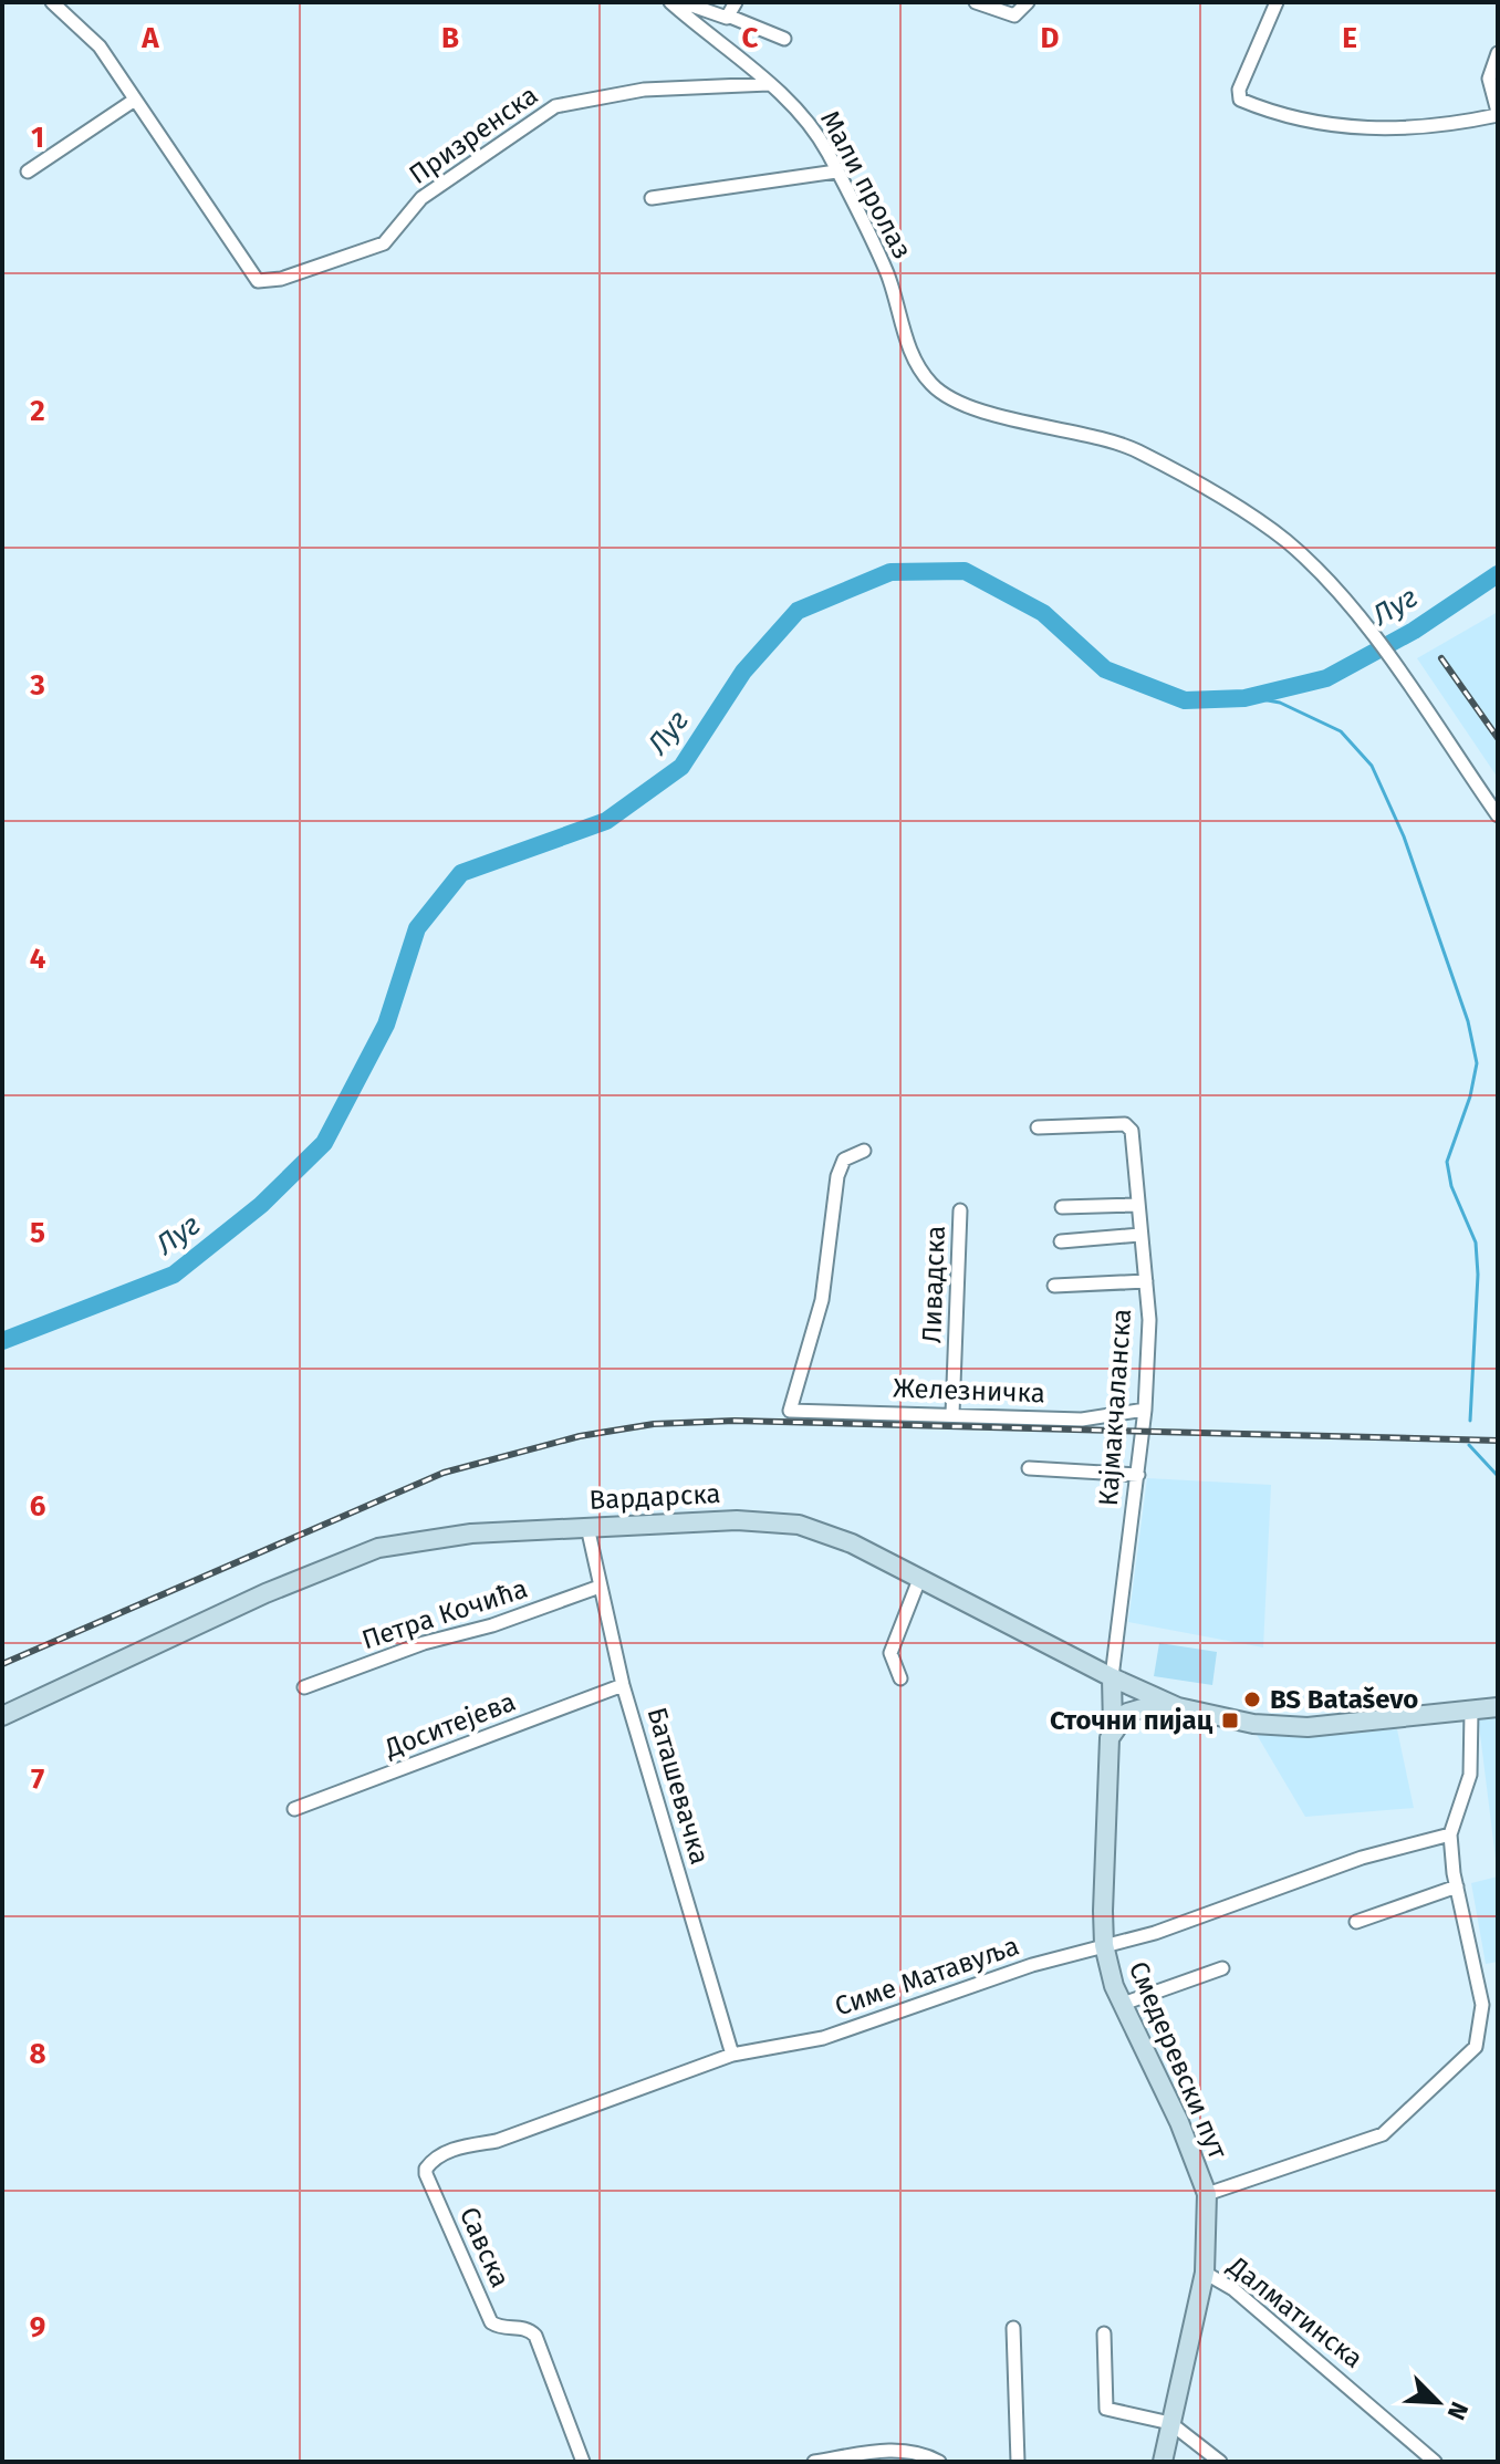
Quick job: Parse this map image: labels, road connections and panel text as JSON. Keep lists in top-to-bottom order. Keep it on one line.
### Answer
{"streets":{"main road":["Вардарска","Смедеревски пут"],"street":["Призренска","Мали пролаз","Ливадска","Железничка","Кајмакчаланска","Петра Кочића","Доситејева","Баташевачка","Симе Матавуља","Савска","Далматинска"]},"crossings":[["Призренска","Мали пролаз"],["Ливадска","Железничка"],["Железничка","Кајмакчаланска"],["Кајмакчаланска","Вардарска"],["Кајмакчаланска","Смедеревски пут"],["Вардарска","Баташевачка"],["Вардарска","Смедеревски пут"],["Петра Кочића","Баташевачка"],["Доситејева","Баташевачка"],["Баташевачка","Симе Матавуља"],["Симе Матавуља","Смедеревски пут"],["Симе Матавуља","Савска"],["Смедеревски пут","Далматинска"]],"water":["Луг"],"places":{"other":["BS Bataševo"],"transit":["Сточни пијац"]},"north":"bottom right","grid":{"columns":["A","B","C","D","E"],"rows":["1","2","3","4","5","6","7","8","9"]}}
